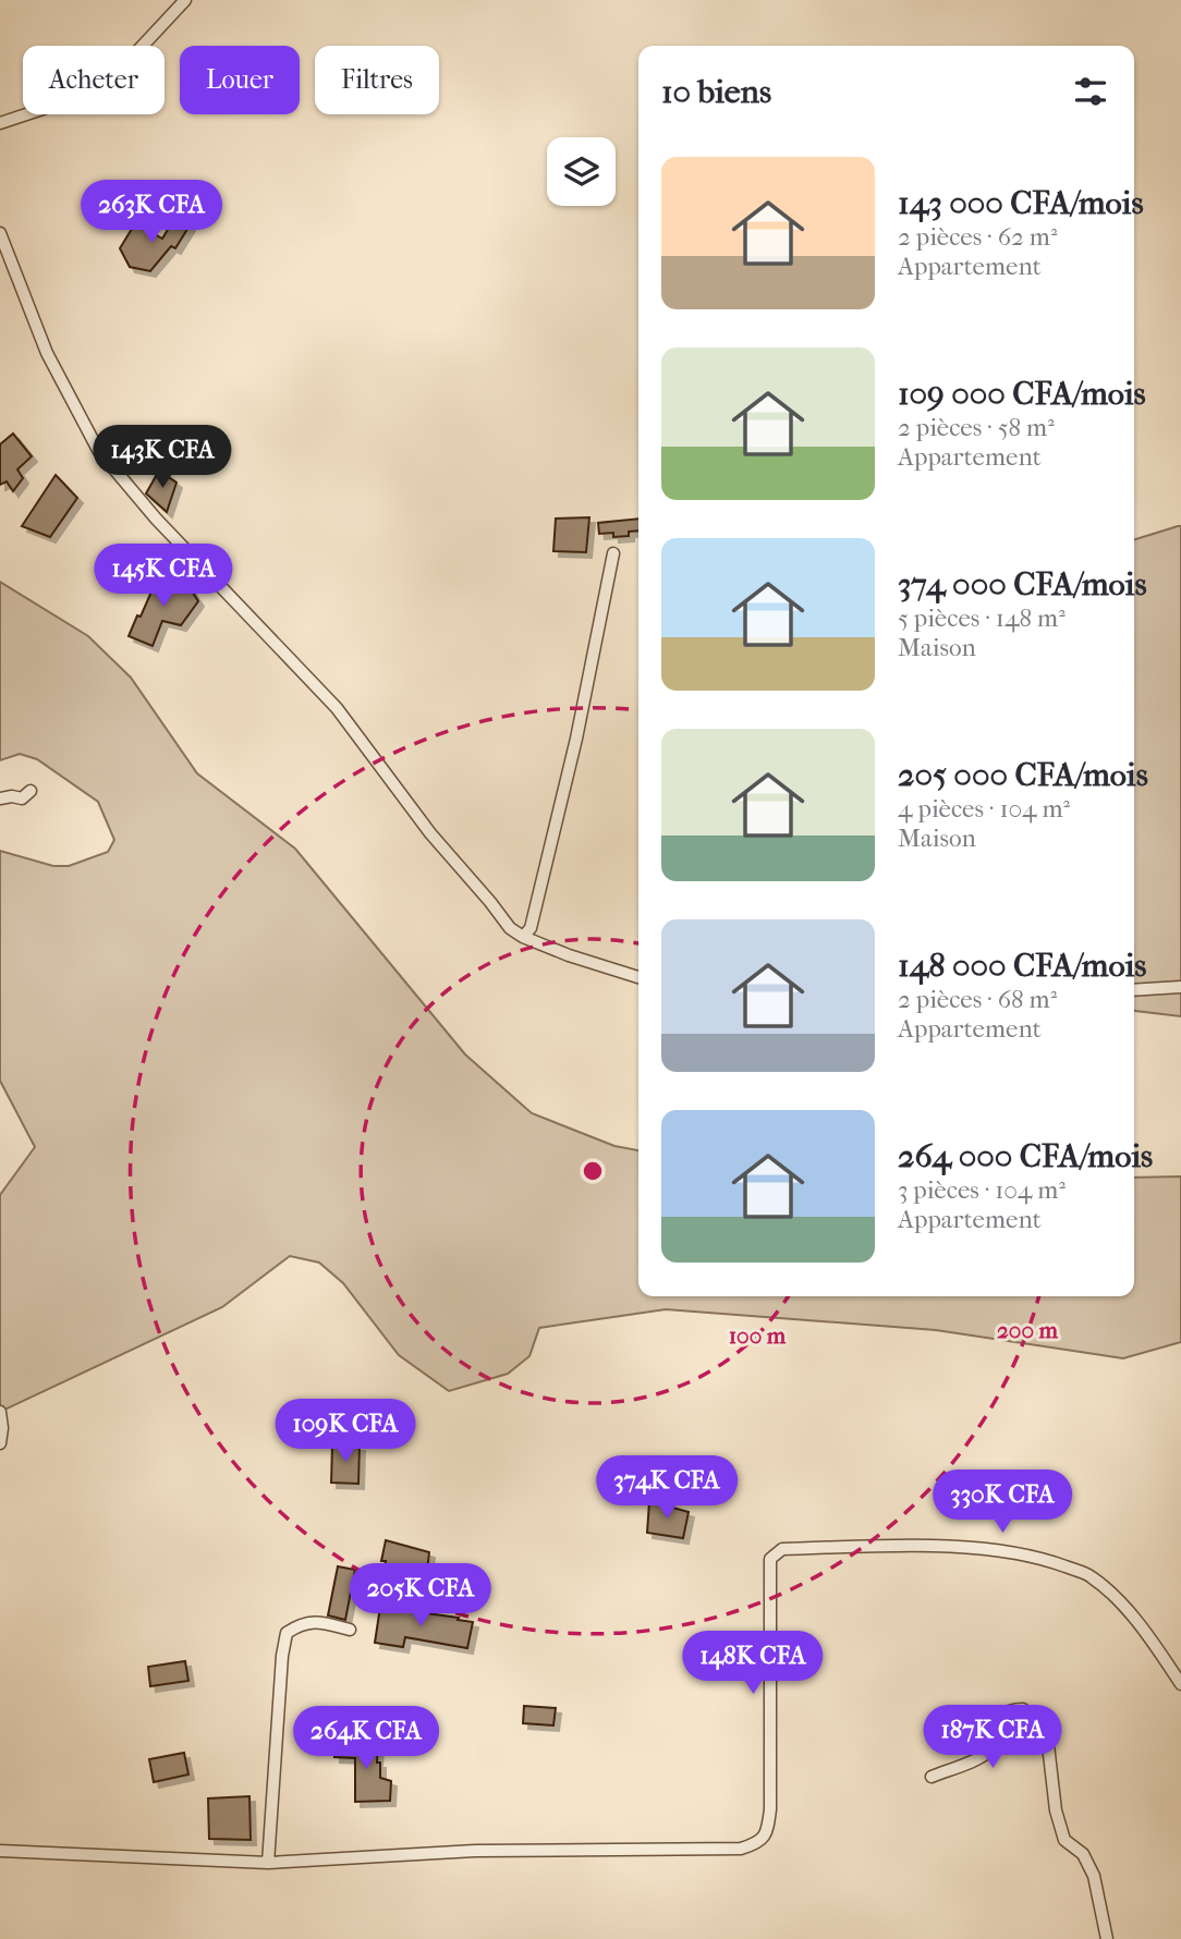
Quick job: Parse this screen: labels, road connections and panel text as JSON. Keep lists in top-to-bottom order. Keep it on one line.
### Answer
{"page":{"chip":["Acheter","Louer","Filtres"],"heading":"10 biens","list":[{"name":"143 000 CFA/mois","note":"2 pièces · 62 m² · Appartement"},{"name":"109 000 CFA/mois","note":"2 pièces · 58 m² · Appartement"},{"name":"374 000 CFA/mois","note":"5 pièces · 148 m² · Maison"},{"name":"205 000 CFA/mois","note":"4 pièces · 104 m² · Maison"},{"name":"148 000 CFA/mois","note":"2 pièces · 68 m² · Appartement"},{"name":"264 000 CFA/mois","note":"3 pièces · 104 m² · Appartement"}],"price":["263K CFA","143K CFA","145K CFA","109K CFA","374K CFA","330K CFA","205K CFA","148K CFA","187K CFA","264K CFA"]},"rings":["200 m","100 m"]}
